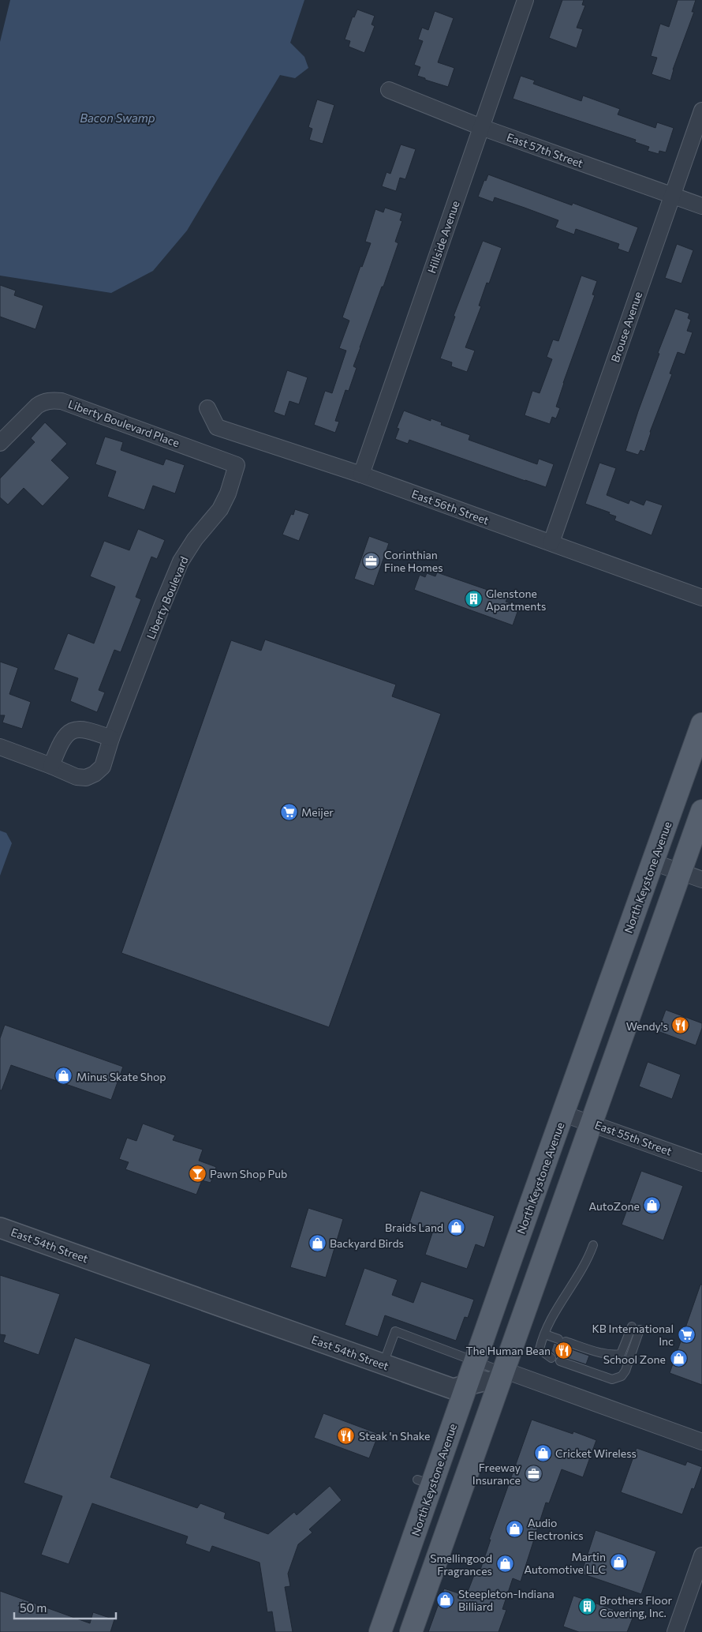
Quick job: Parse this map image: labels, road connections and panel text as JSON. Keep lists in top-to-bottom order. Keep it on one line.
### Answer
{"streets":{"main road":["North Keystone Avenue"],"street":["East 57th Street","Hillside Avenue","Brouse Avenue","Liberty Boulevard Place","East 56th Street","Liberty Boulevard","East 55th Street","East 54th Street"]},"crossings":[["East 57th Street","Hillside Avenue"],["East 57th Street","Brouse Avenue"],["Hillside Avenue","East 56th Street"],["Brouse Avenue","East 56th Street"],["Liberty Boulevard Place","Liberty Boulevard"],["North Keystone Avenue","East 55th Street"],["North Keystone Avenue","East 54th Street"]],"water":["Bacon Swamp"],"places":{"office":["Corinthian Fine Homes","Freeway Insurance"],"building":["Glenstone Apartments","Brothers Floor Covering, Inc."],"supermarket":["Meijer","KB International Inc"],"restaurant":["Wendy's","The Human Bean","Steak 'n Shake"],"shop":["Minus Skate Shop","AutoZone","Braids Land","Backyard Birds","School Zone","Cricket Wireless","Audio Electronics","Martin Automotive LLC","Smellingood Fragrances","Steepleton-Indiana Billiard"],"bar":["Pawn Shop Pub"]},"scale_bar":"50 m"}
